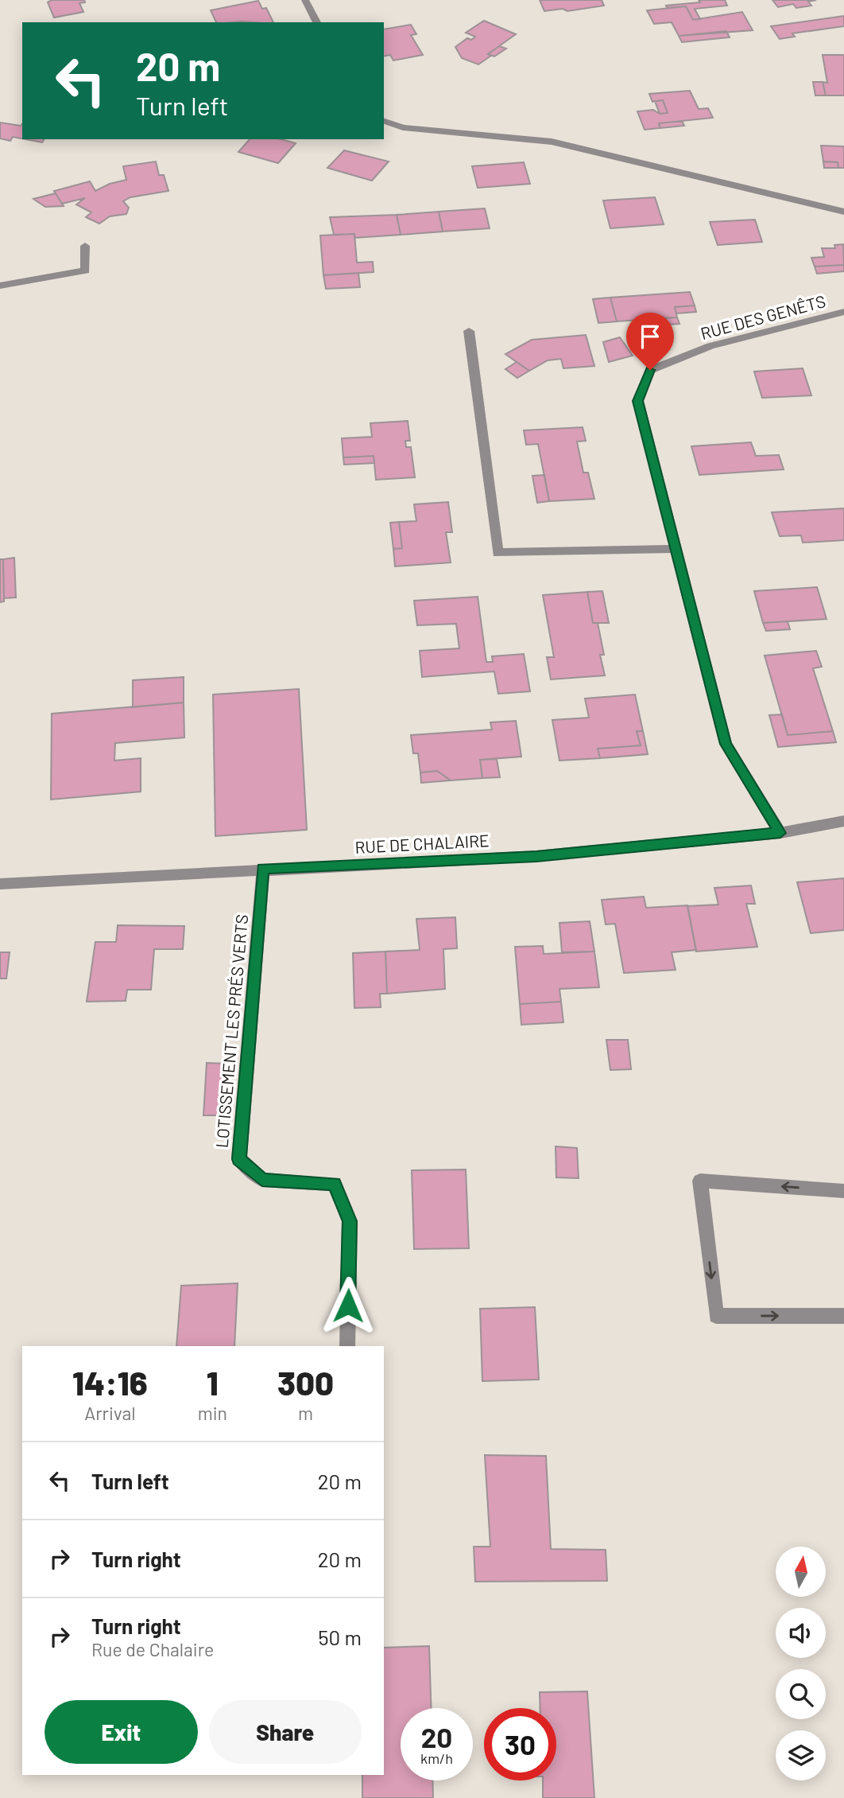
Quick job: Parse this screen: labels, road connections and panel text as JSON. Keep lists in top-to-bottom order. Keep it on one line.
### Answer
{"streets":{"street":["RUE DES GENÊTS","RUE DE CHALAIRE","LOTISSEMENT LES PRÉS VERTS"]},"crossings":[["RUE DES GENÊTS","RUE DE CHALAIRE"],["RUE DE CHALAIRE","LOTISSEMENT LES PRÉS VERTS"]],"north":"top","page":{"turn":["20 m","Turn left"],"eta":["14:16","Arrival","1","min","300","m"],"list":[{"name":"Turn left","value":"20 m"},{"name":"Turn right","value":"20 m"},{"name":"Turn right","note":"Rue de Chalaire","value":"50 m"}],"buttons":["Exit","Share"],"speed":"20 km/h","limit":"30"}}
